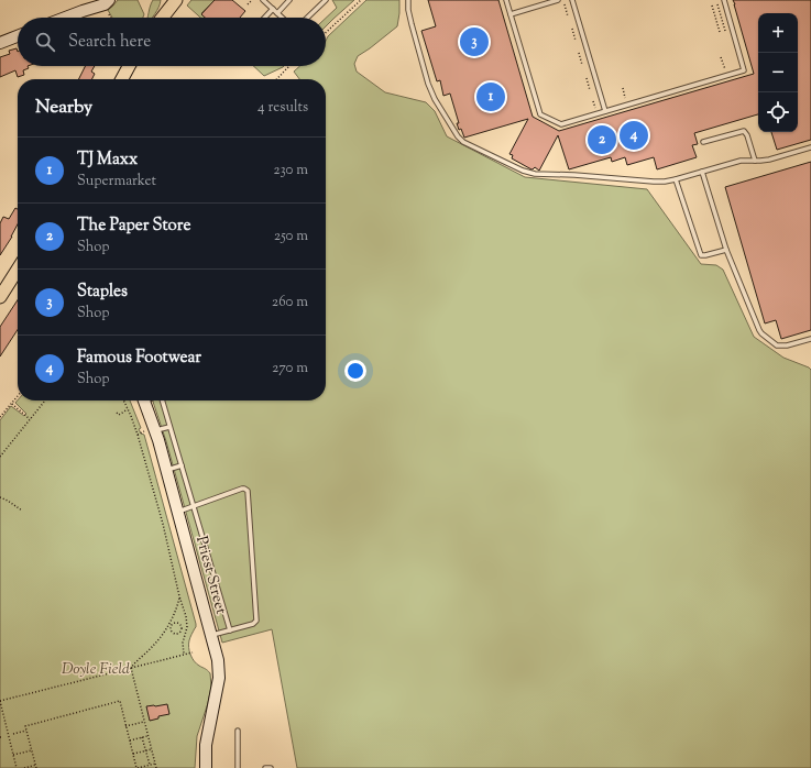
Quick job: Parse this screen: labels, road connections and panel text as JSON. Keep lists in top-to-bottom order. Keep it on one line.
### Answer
{"streets":{"main road":["Priest Street"]},"parks":["Doyle Field"],"page":{"map_buttons":["+","−"],"search":"Search here","pins":["3","1","4","2"],"heading":["Nearby","4 results"],"list":[{"mark":"1","name":"TJ Maxx","note":"Supermarket","value":"230 m"},{"mark":"2","name":"The Paper Store","note":"Shop","value":"250 m"},{"mark":"3","name":"Staples","note":"Shop","value":"260 m"},{"mark":"4","name":"Famous Footwear","note":"Shop","value":"270 m"}]}}
